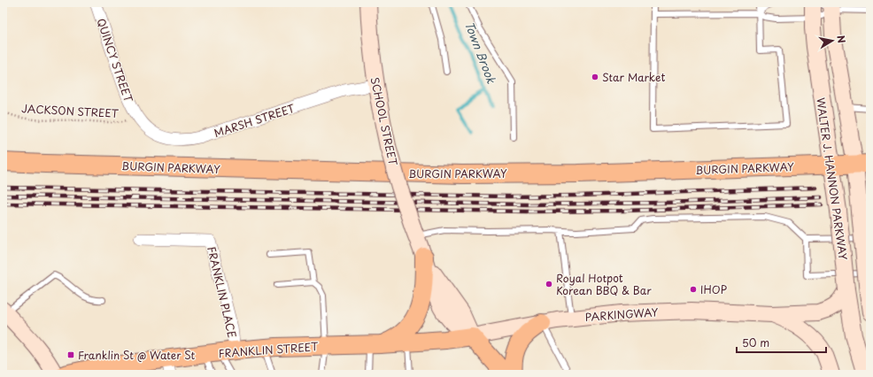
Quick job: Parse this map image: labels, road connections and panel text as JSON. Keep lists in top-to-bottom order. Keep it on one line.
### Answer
{"streets":{"main road":["SCHOOL STREET","BURGIN PARKWAY","FRANKLIN STREET"],"street":["QUINCY STREET","MARSH STREET","WALTER J. HANNON PARKWAY","FRANKLIN PLACE","PARKINGWAY"],"path":["JACKSON STREET"]},"crossings":[["QUINCY STREET","JACKSON STREET"],["QUINCY STREET","MARSH STREET"],["JACKSON STREET","MARSH STREET"],["MARSH STREET","SCHOOL STREET"],["SCHOOL STREET","PARKINGWAY"],["SCHOOL STREET","FRANKLIN STREET"],["BURGIN PARKWAY","WALTER J. HANNON PARKWAY"],["WALTER J. HANNON PARKWAY","PARKINGWAY"],["FRANKLIN PLACE","FRANKLIN STREET"],["PARKINGWAY","FRANKLIN STREET"]],"water":["Town Brook"],"places":{"other":["Star Market","Royal Hotpot Korean BBQ & Bar","IHOP"],"transit":["Franklin St @ Water St"]},"scale_bar":"50 m","north":"right"}
